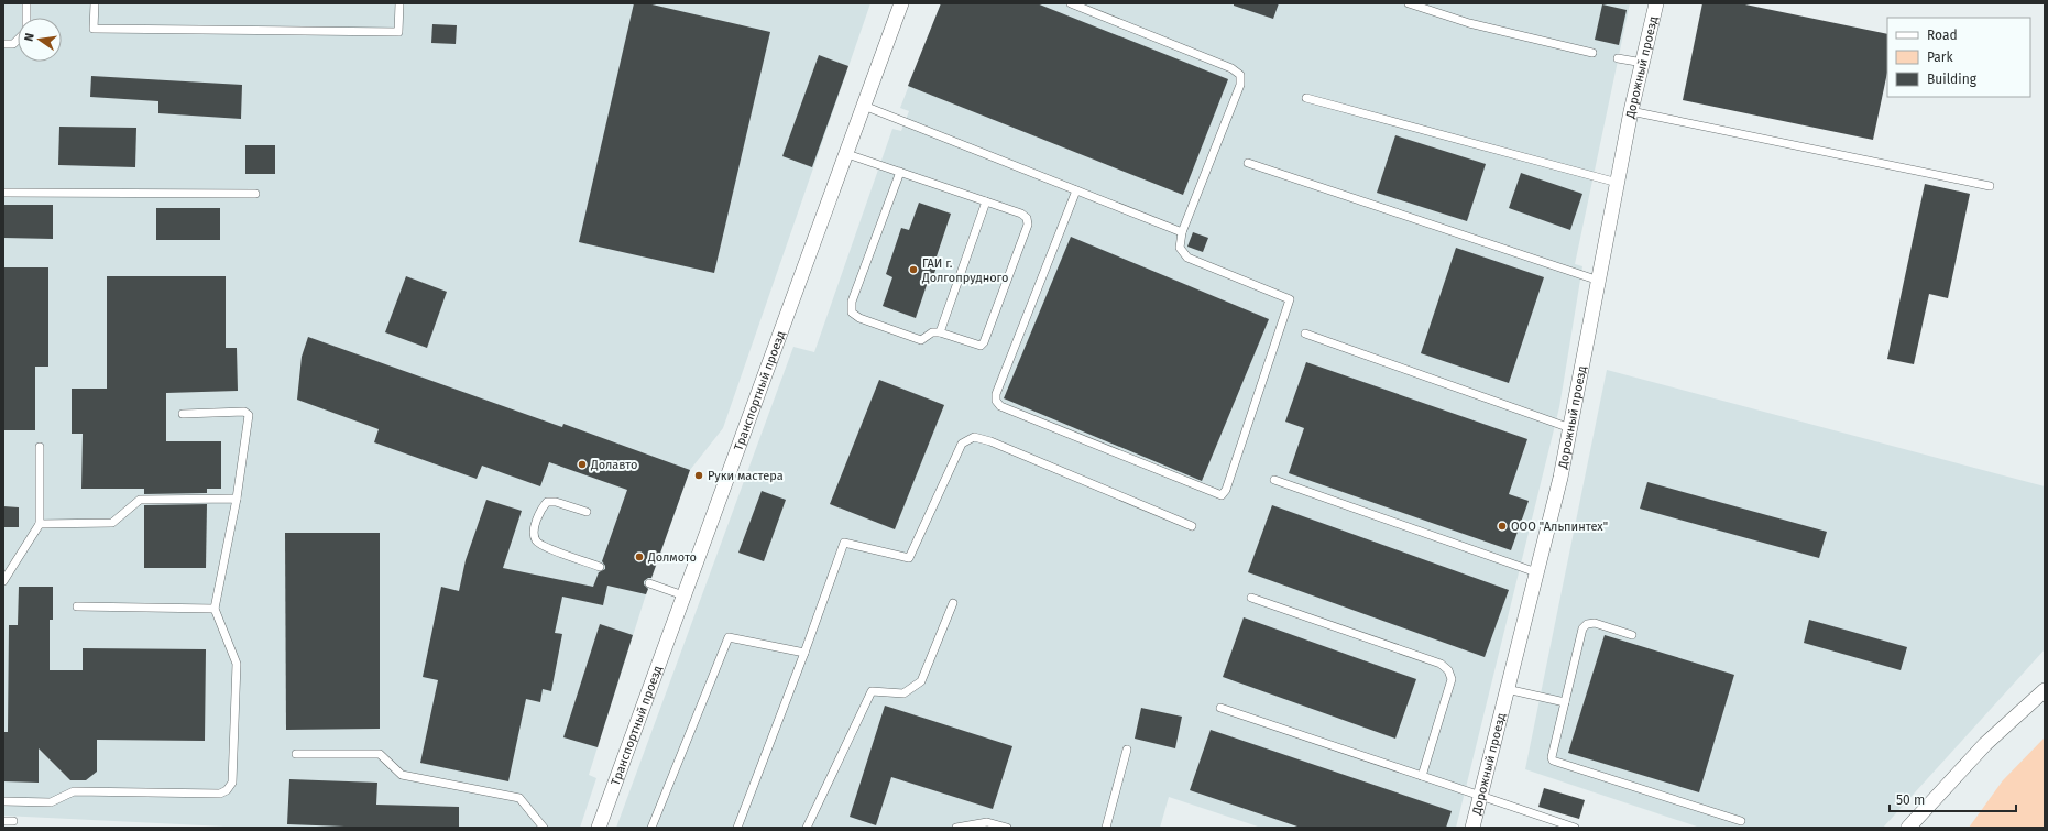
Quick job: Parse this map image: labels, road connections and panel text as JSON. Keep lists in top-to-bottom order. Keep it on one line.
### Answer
{"streets":{"street":["Дорожный проезд","Транспортный проезд"]},"places":["ГАИ г. Долгопрудного","Долавто","Руки мастера","ООО \"Альпинтех\"","Долмото"],"legend":["Road","Park","Building"],"scale_bar":"50 m","north":"left"}
